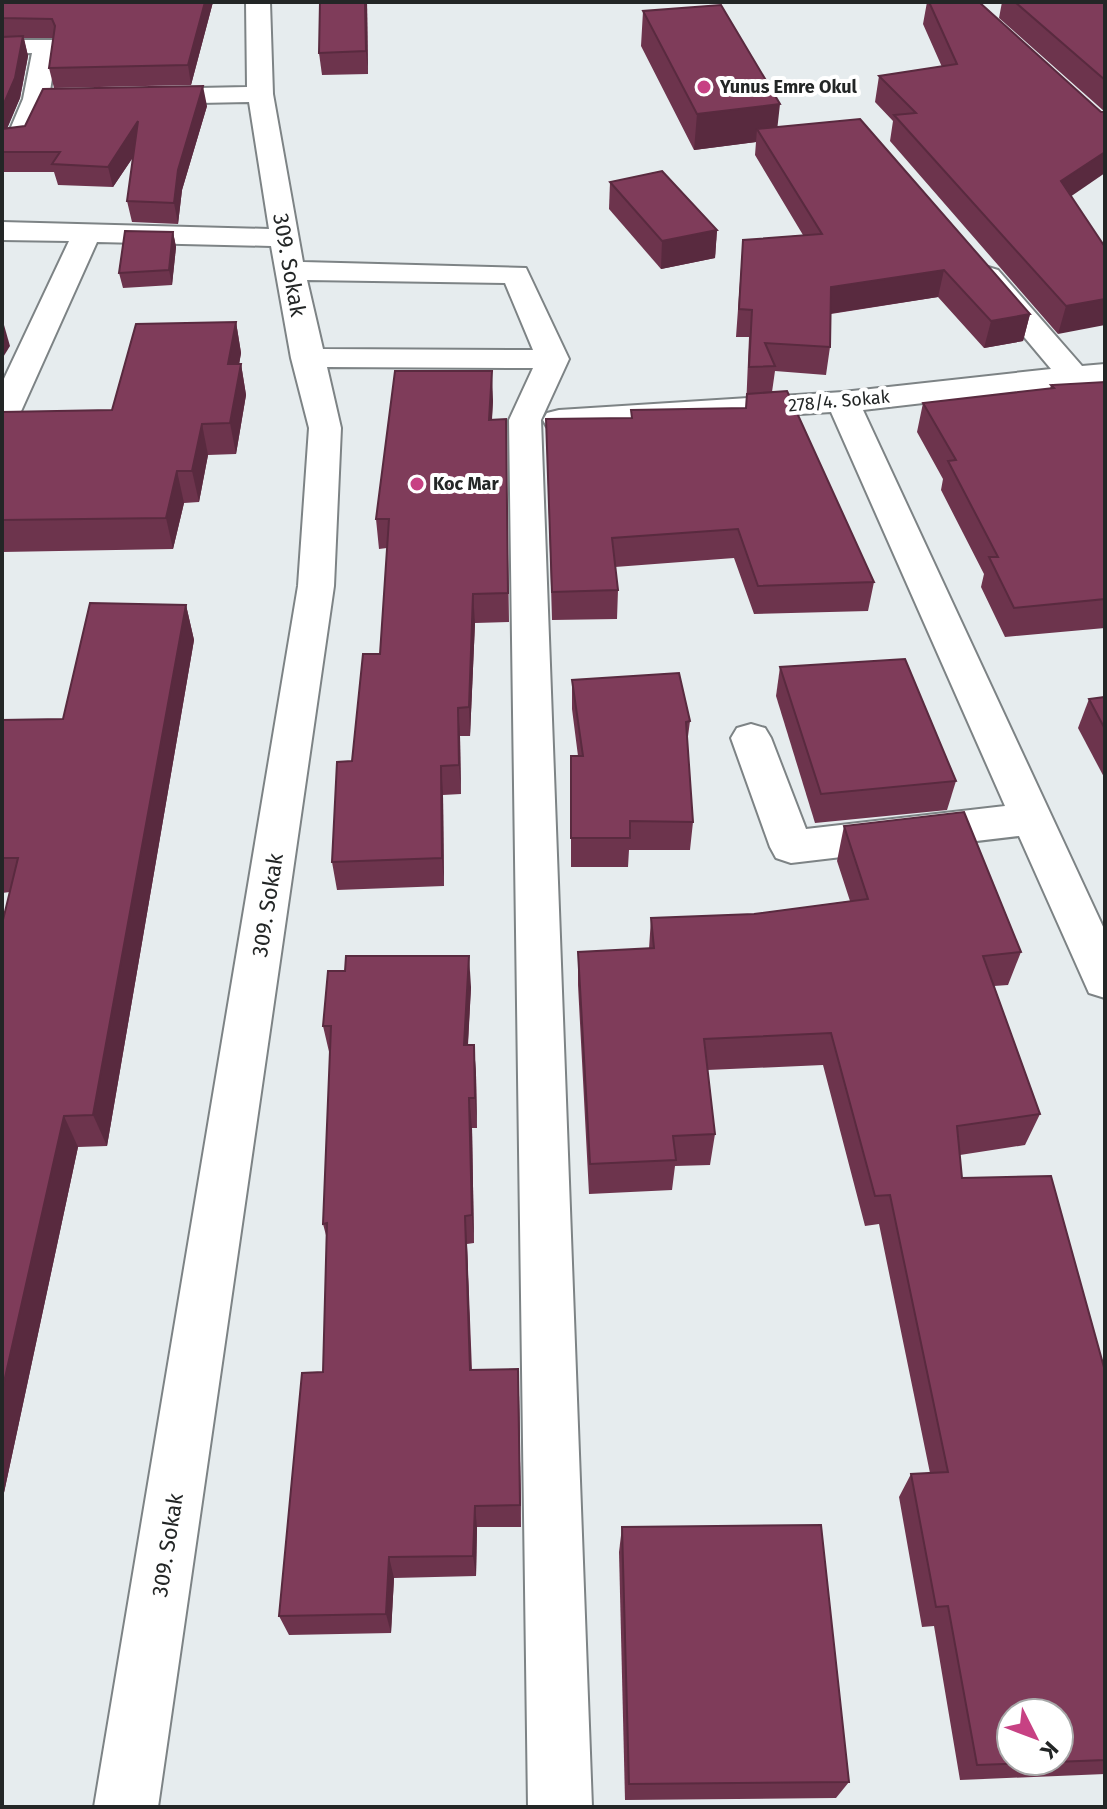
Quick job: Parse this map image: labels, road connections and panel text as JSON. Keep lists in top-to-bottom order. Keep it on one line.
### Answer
{"streets":{"street":["309. Sokak","278/4. Sokak"]},"places":["Yunus Emre Okul","Koc Mar"],"north":"bottom right"}
